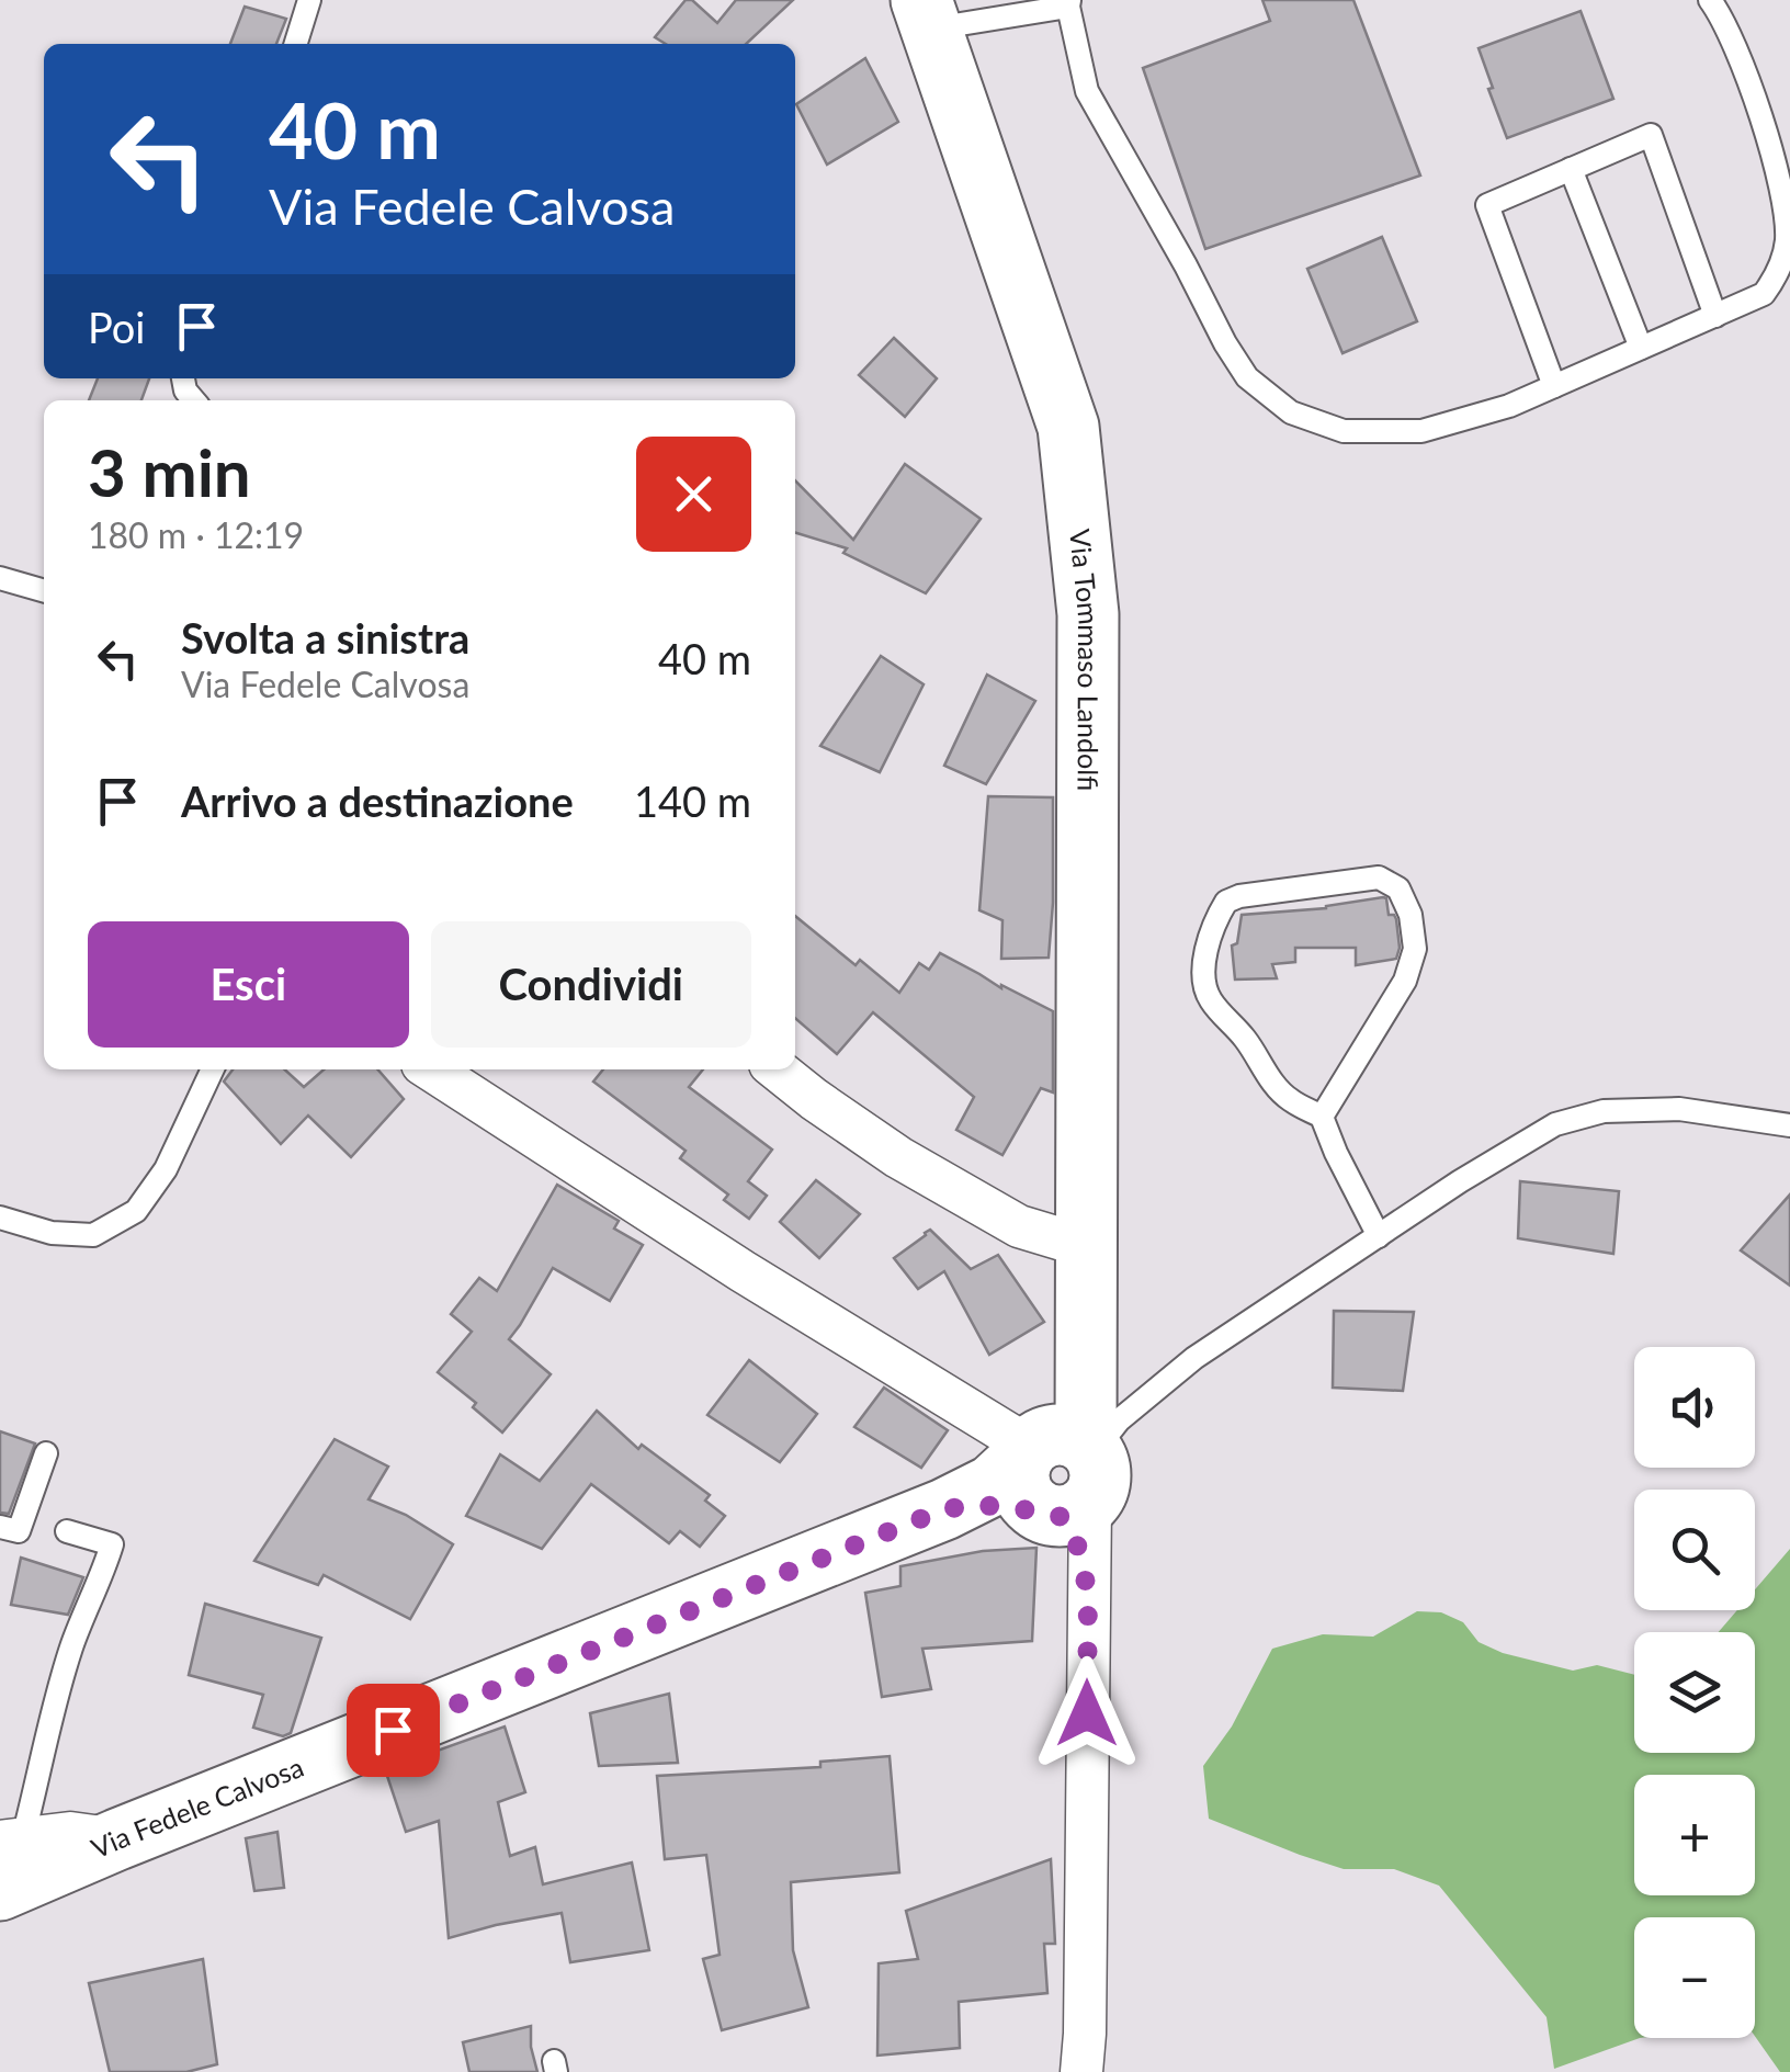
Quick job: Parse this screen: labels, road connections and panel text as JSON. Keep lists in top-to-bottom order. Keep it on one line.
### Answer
{"streets":{"street":["Via Tommaso Landolfi","Via Fedele Calvosa"]},"crossings":[["Via Tommaso Landolfi","Via Fedele Calvosa"]],"page":{"turn":["40 m","Via Fedele Calvosa"],"then":"Poi","heading":["3 min","180 m · 12:19"],"list":[{"name":"Svolta a sinistra","note":"Via Fedele Calvosa","value":"40 m"},{"name":"Arrivo a destinazione","value":"140 m"}],"buttons":["Esci","Condividi"],"map_buttons":["+","−"]}}
